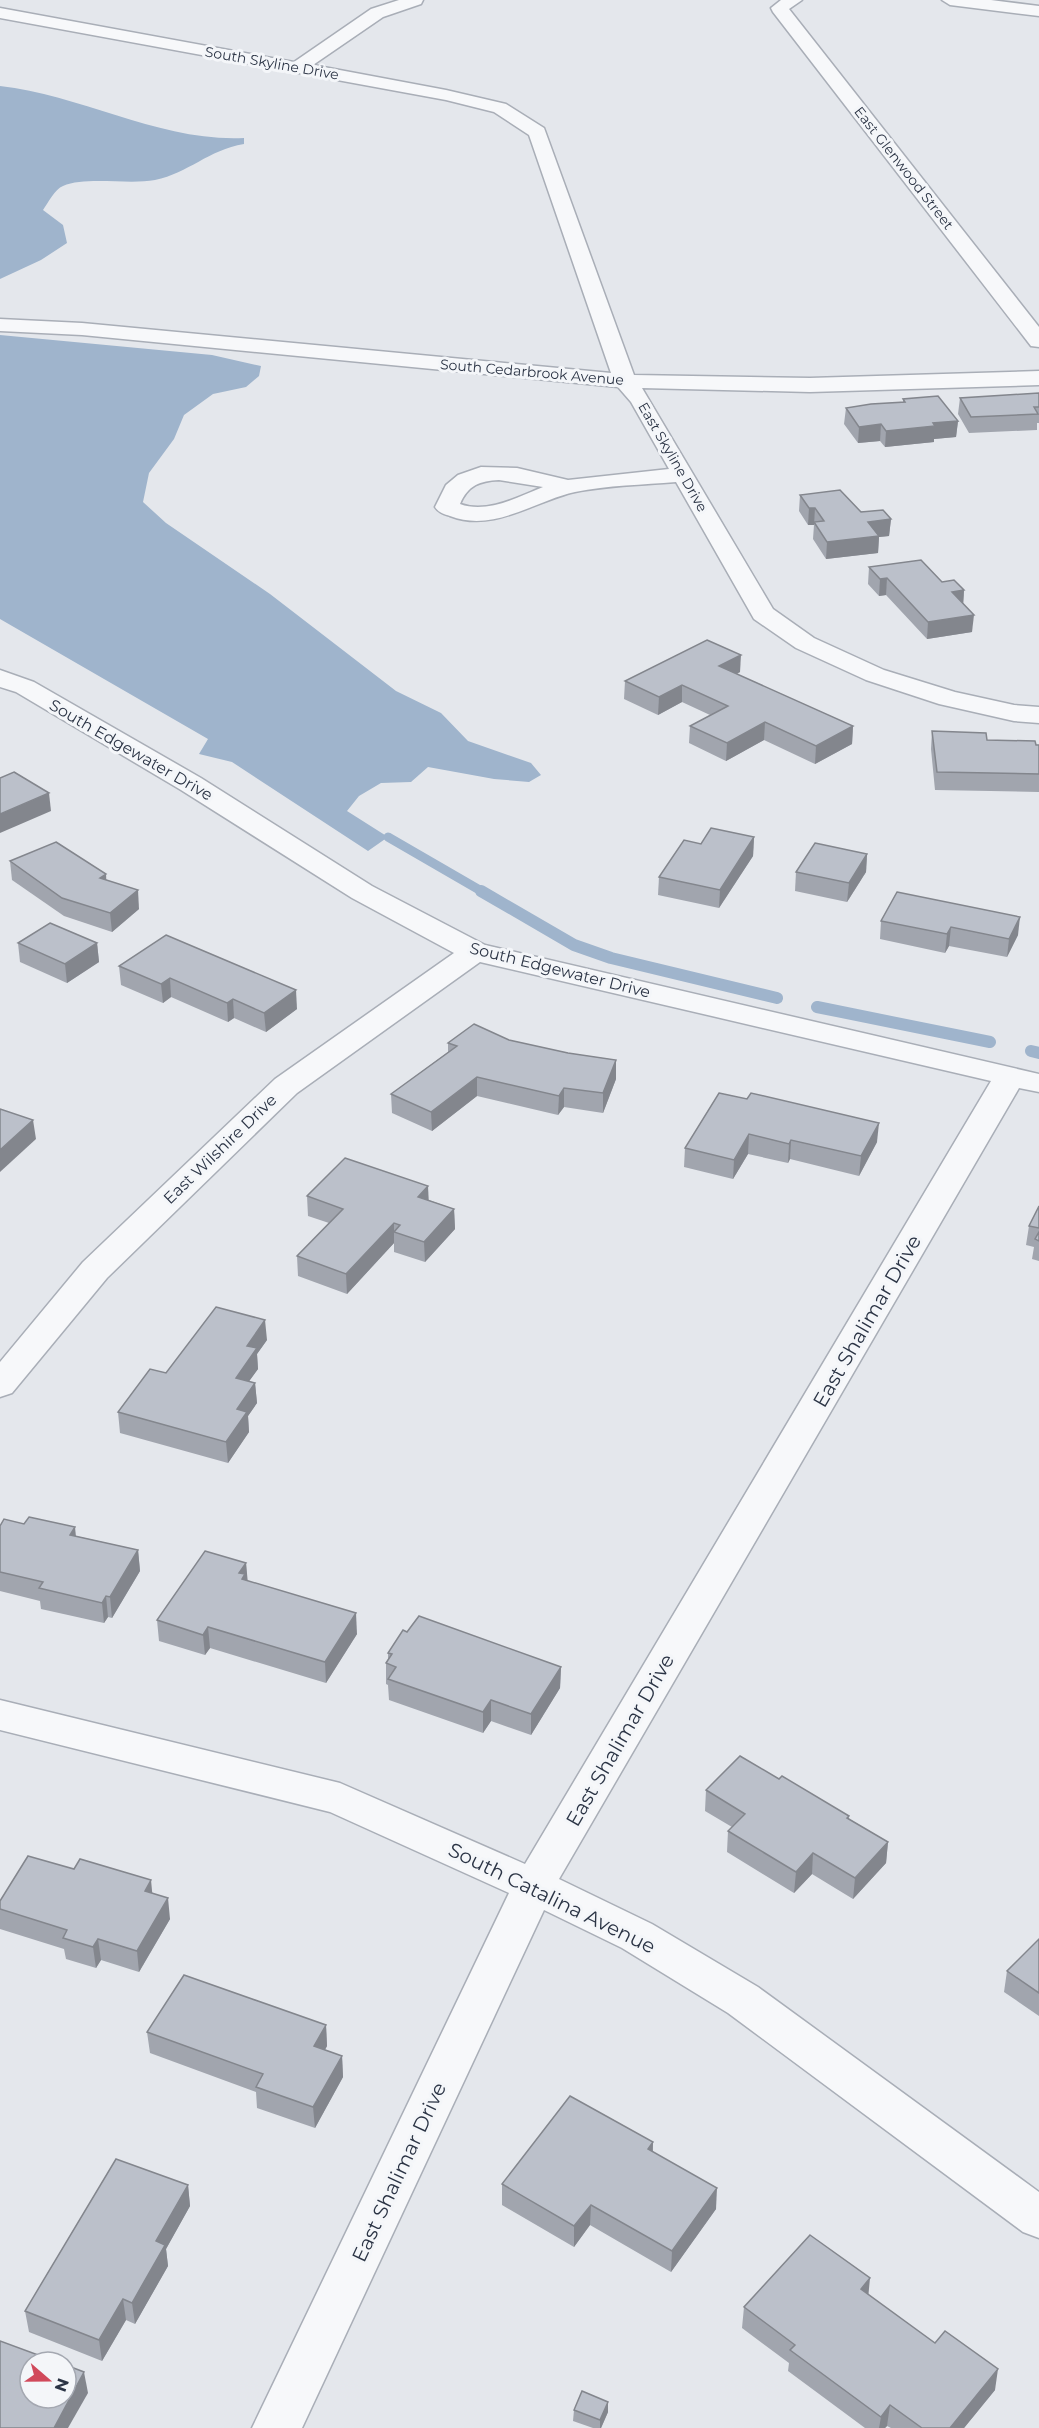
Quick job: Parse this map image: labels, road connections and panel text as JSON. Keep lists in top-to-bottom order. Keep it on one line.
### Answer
{"streets":{"street":["South Skyline Drive","East Glenwood Street","South Cedarbrook Avenue","East Skyline Drive","South Edgewater Drive","East Wilshire Drive","East Shalimar Drive","South Catalina Avenue"]},"crossings":[["South Skyline Drive","East Skyline Drive"],["South Cedarbrook Avenue","East Skyline Drive"],["South Edgewater Drive","East Wilshire Drive"],["South Edgewater Drive","East Shalimar Drive"],["East Shalimar Drive","South Catalina Avenue"]],"north":"right"}
